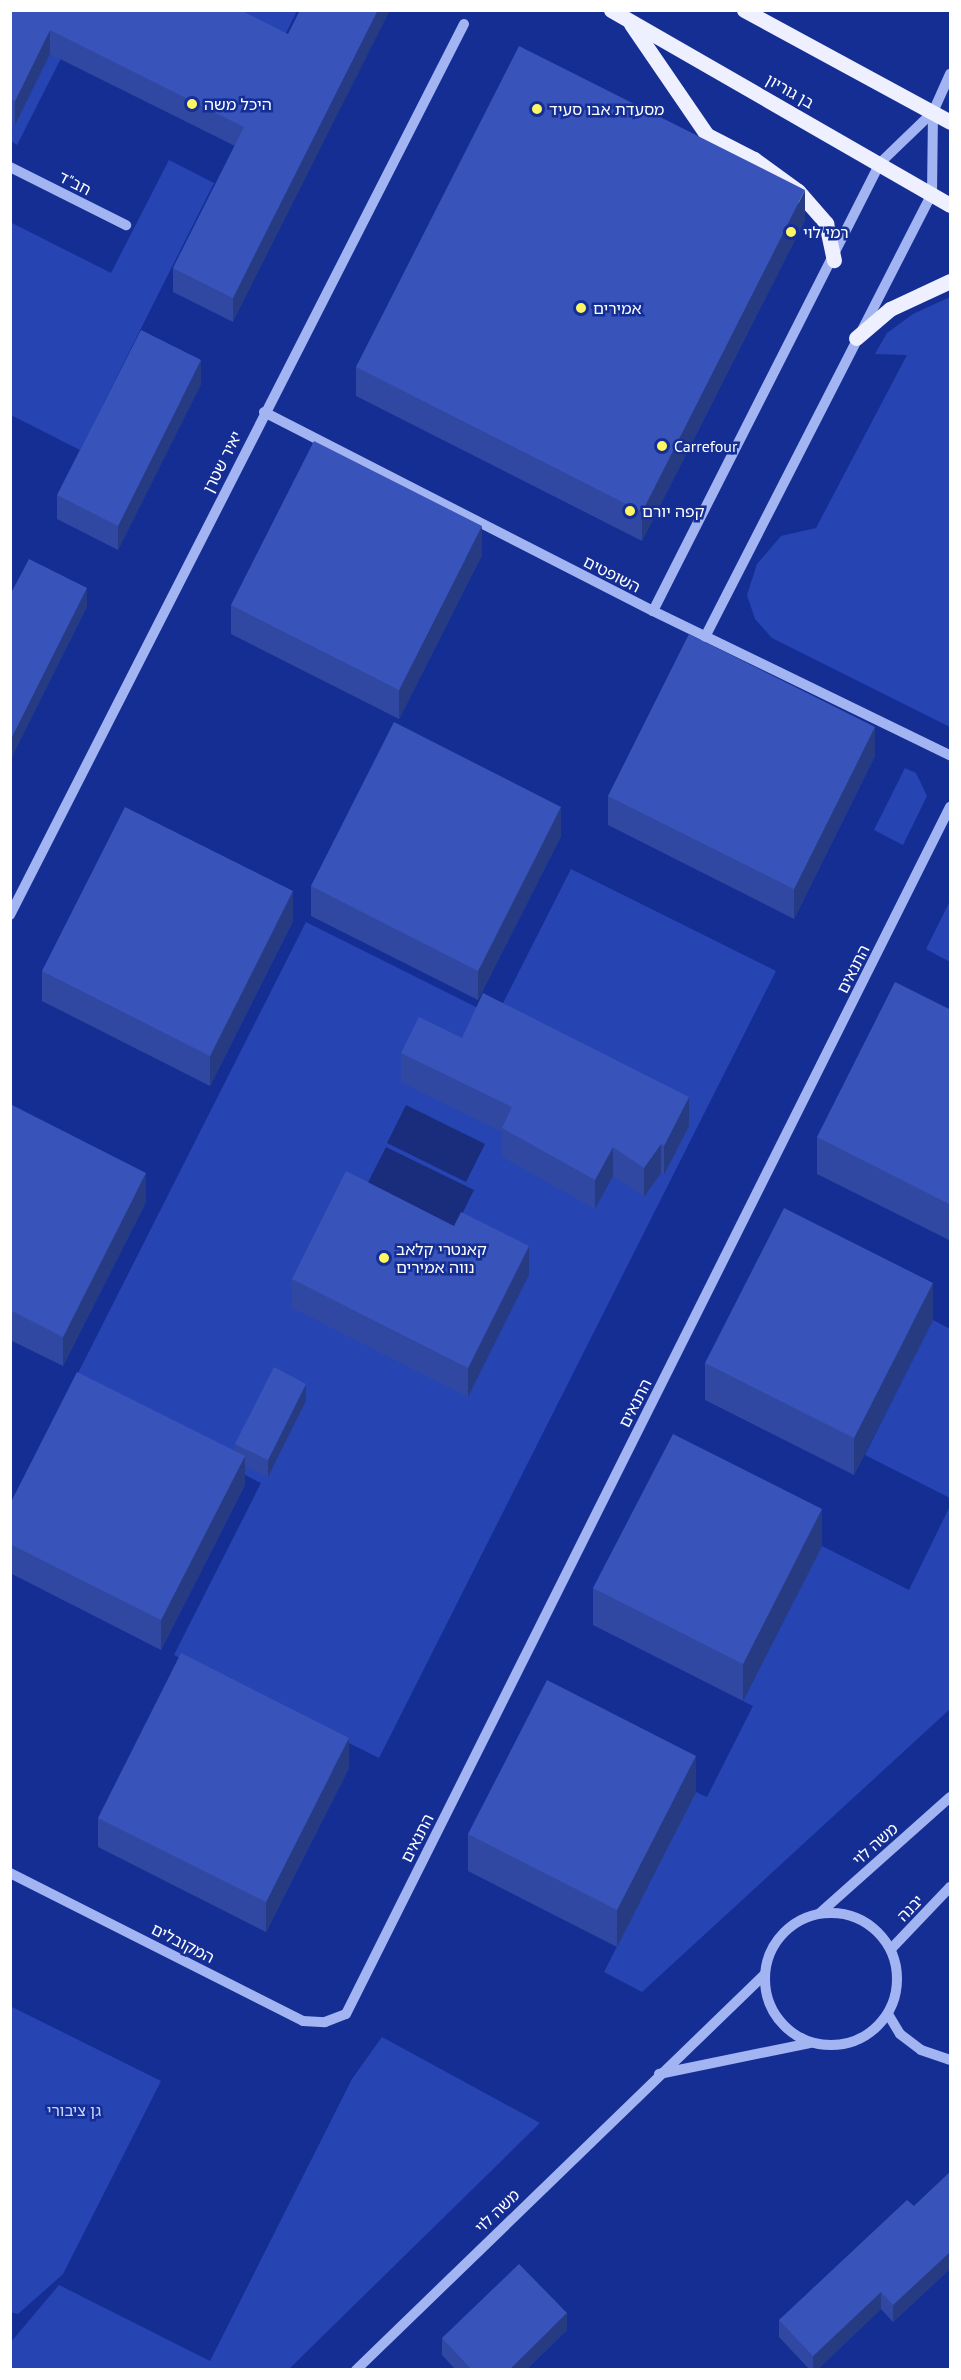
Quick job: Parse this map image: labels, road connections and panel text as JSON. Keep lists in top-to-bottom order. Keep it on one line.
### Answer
{"streets":{"main road":["בן גוריון"],"street":["חב\"ד","יאיר שטרן","השופטים","התנאים","משה לוי","יבנה","המקובלים"]},"crossings":[["יאיר שטרן","השופטים"],["התנאים","המקובלים"],["משה לוי","יבנה"]],"parks":["גן ציבורי"],"places":["היכל משה","מסעדת אבו סעיד","רמי לוי","אמירים","Carrefour","קפה יורם","קאנטרי קלאב נווה אמירים"]}
